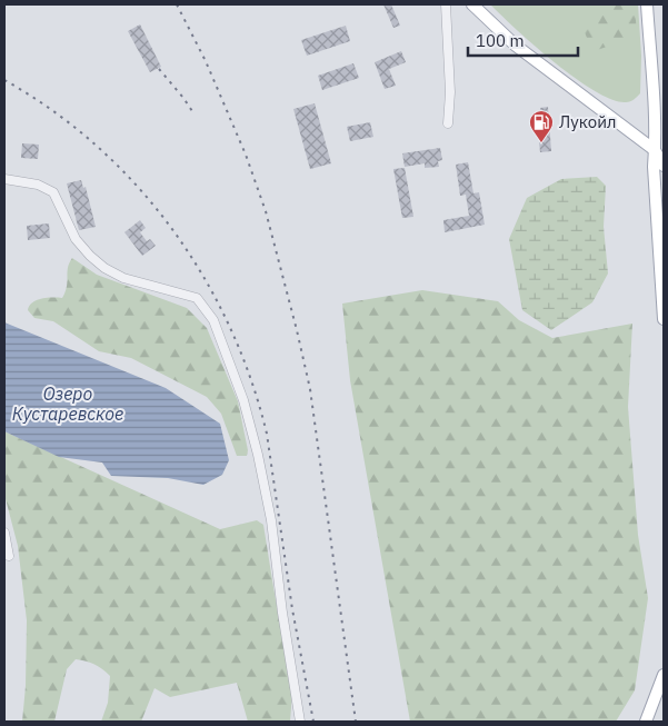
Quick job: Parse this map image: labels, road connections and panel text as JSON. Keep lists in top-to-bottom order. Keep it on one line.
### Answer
{"water":["Озеро Кустаревское"],"places":{"fuel station":["Лукойл"]},"scale_bar":"100 m"}
